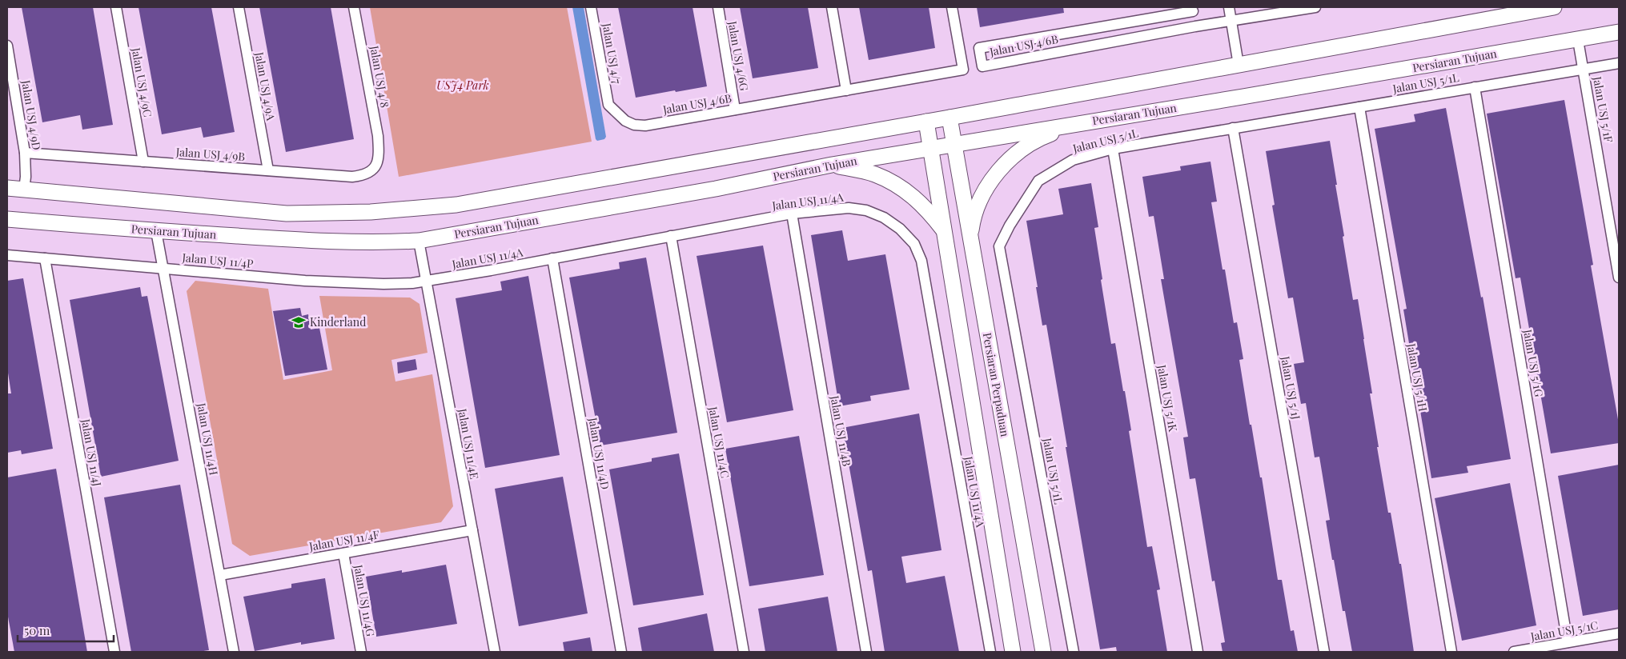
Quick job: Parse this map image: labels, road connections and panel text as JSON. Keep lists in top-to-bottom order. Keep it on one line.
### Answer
{"streets":{"main road":["Persiaran Tujuan","Persiaran Perpaduan"],"street":["Jalan USJ 4/6B","Jalan USJ 4/7","Jalan USJ 4/6G","Jalan USJ 4/8","Jalan USJ 4/9C","Jalan USJ 5/1L","Jalan USJ 4/9A","Jalan USJ 5/1F","Jalan USJ 4/9D","Jalan USJ 4/9B","Jalan USJ 11/4A","Jalan USJ 11/4P","Jalan USJ 5/1G","Jalan USJ 5/1H","Jalan USJ 5/1J","Jalan USJ 5/1K","Jalan USJ 11/4B","Jalan USJ 11/4H","Jalan USJ 11/4C","Jalan USJ 11/4E","Jalan USJ 11/4J","Jalan USJ 11/4D","Jalan USJ 11/4F","Jalan USJ 11/4G","Jalan USJ 5/1C"]},"crossings":[["Jalan USJ 4/6B","Jalan USJ 4/7"],["Jalan USJ 4/6B","Jalan USJ 4/6G"],["Persiaran Tujuan","Jalan USJ 5/1F"],["Persiaran Tujuan","Persiaran Perpaduan"],["Persiaran Tujuan","Jalan USJ 11/4H"],["Persiaran Tujuan","Jalan USJ 11/4E"],["Jalan USJ 4/8","Jalan USJ 4/9B"],["Jalan USJ 4/9C","Jalan USJ 4/9B"],["Jalan USJ 5/1L","Jalan USJ 5/1F"],["Jalan USJ 5/1L","Jalan USJ 5/1G"],["Jalan USJ 5/1L","Jalan USJ 5/1H"],["Jalan USJ 5/1L","Jalan USJ 5/1J"],["Jalan USJ 5/1L","Jalan USJ 5/1K"],["Jalan USJ 4/9A","Jalan USJ 4/9B"],["Jalan USJ 4/9D","Jalan USJ 4/9B"],["Jalan USJ 11/4A","Jalan USJ 11/4P"],["Jalan USJ 11/4A","Jalan USJ 11/4B"],["Jalan USJ 11/4A","Jalan USJ 11/4C"],["Jalan USJ 11/4A","Jalan USJ 11/4E"],["Jalan USJ 11/4A","Jalan USJ 11/4D"],["Jalan USJ 11/4P","Jalan USJ 11/4H"],["Jalan USJ 11/4P","Jalan USJ 11/4E"],["Jalan USJ 11/4P","Jalan USJ 11/4J"],["Jalan USJ 5/1G","Jalan USJ 5/1C"],["Jalan USJ 11/4H","Jalan USJ 11/4F"],["Jalan USJ 11/4E","Jalan USJ 11/4F"],["Jalan USJ 11/4F","Jalan USJ 11/4G"]],"parks":["USJ4 Park"],"places":{"school or university":["Kinderland"]},"scale_bar":"50 m"}
